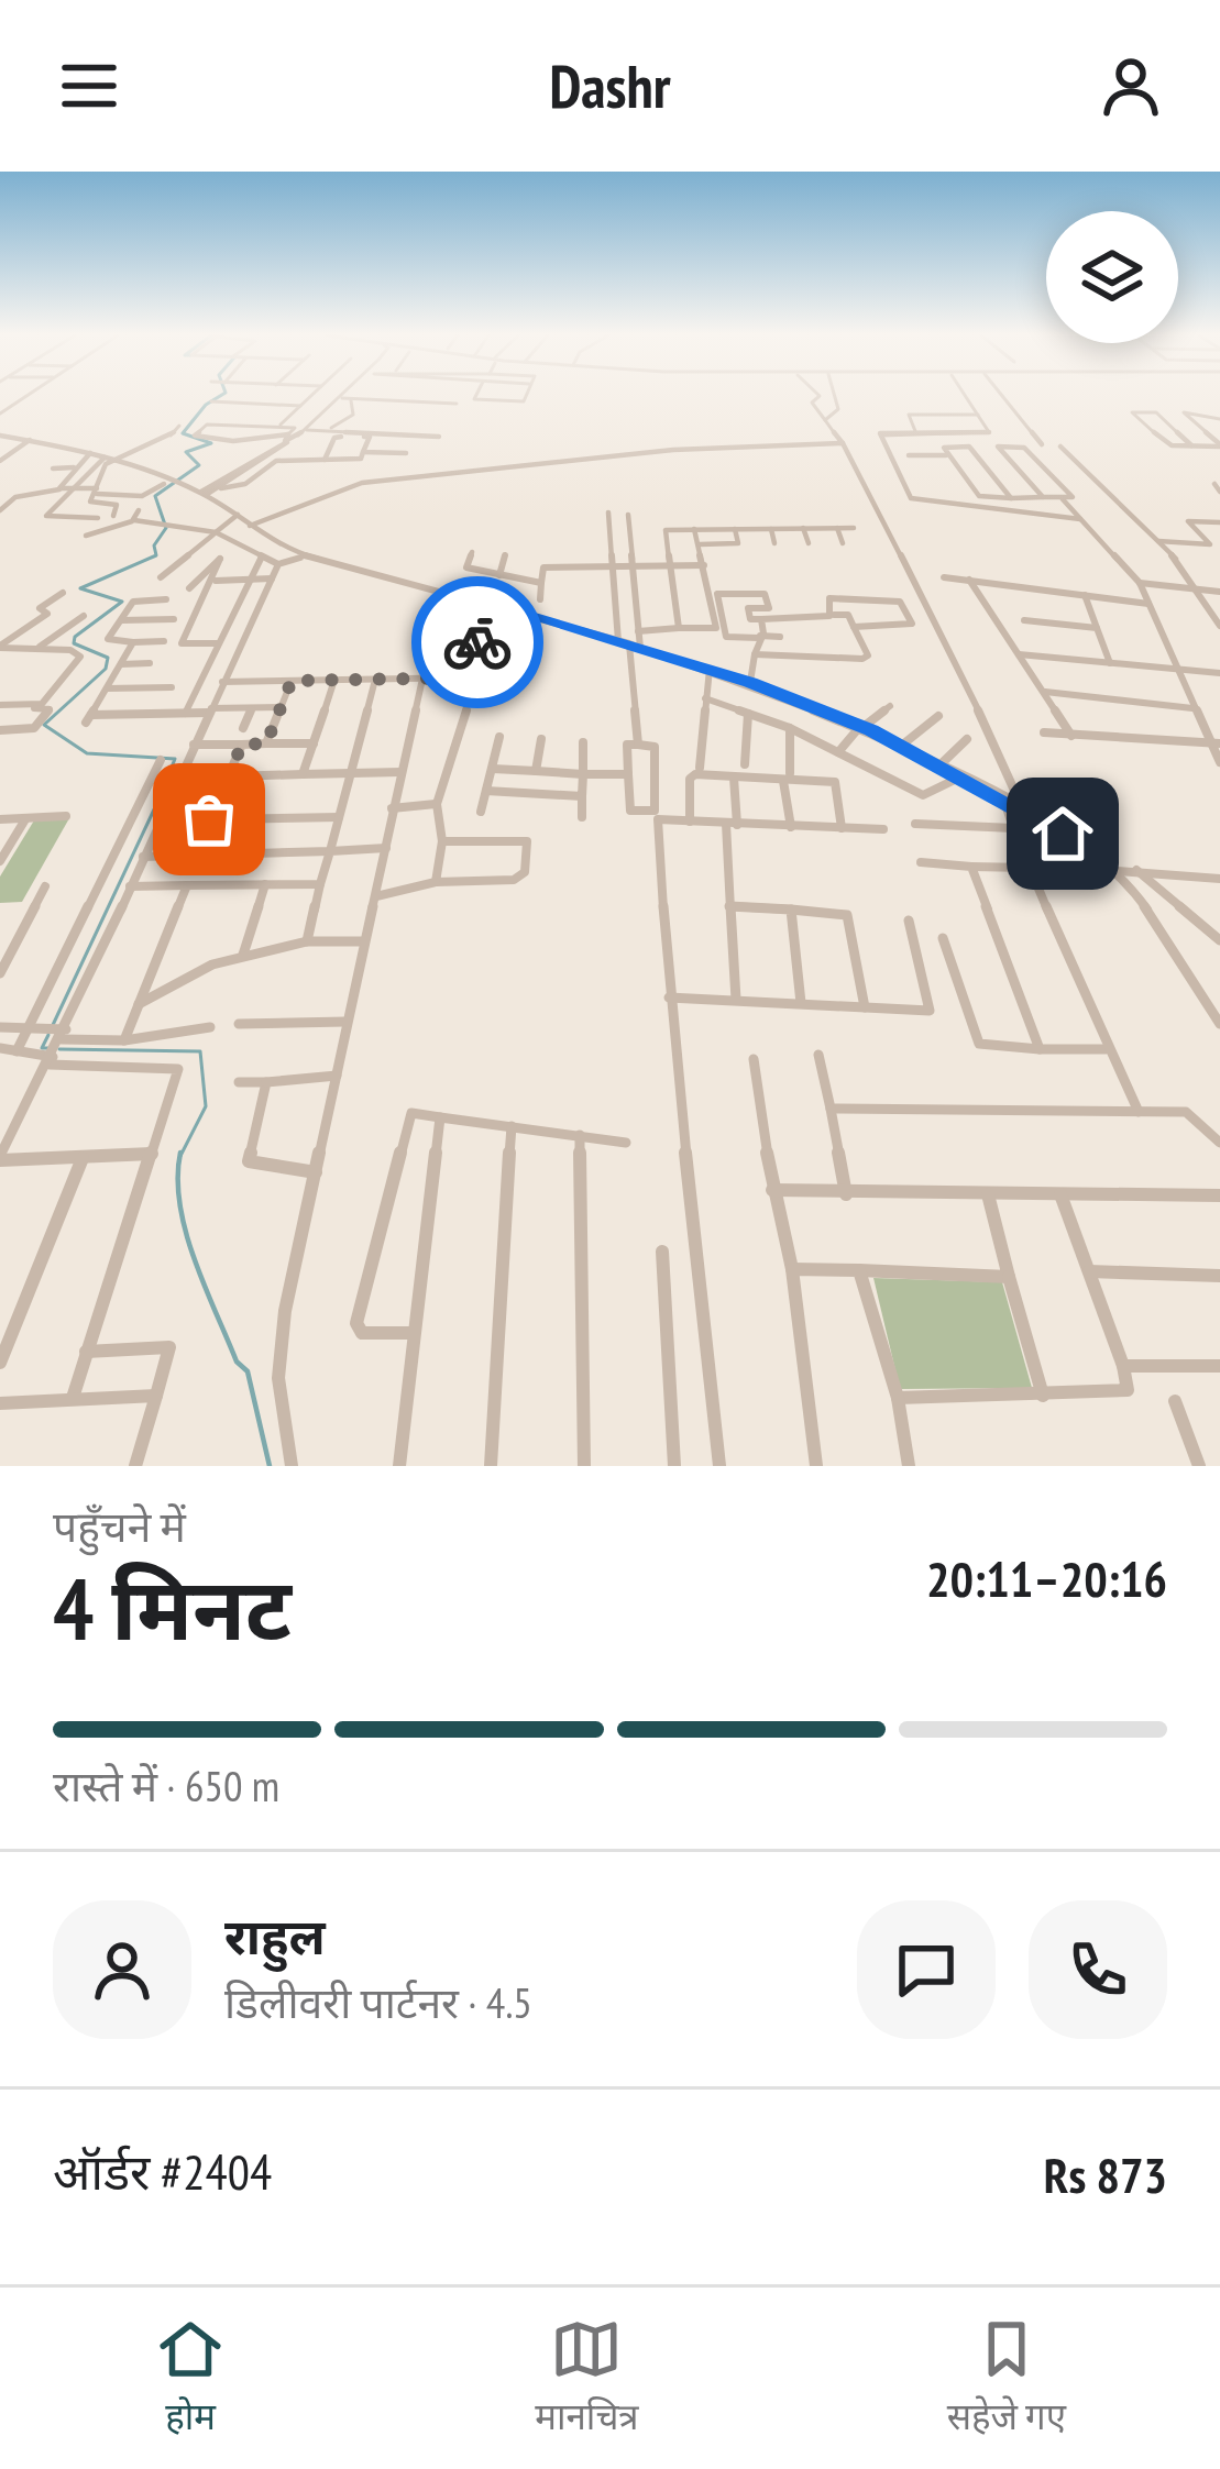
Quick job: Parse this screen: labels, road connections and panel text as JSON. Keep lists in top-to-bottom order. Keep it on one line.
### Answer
{"page":{"header":"Dashr","heading":["4 मिनट","पहुँचने में","20:11–20:16"],"panel":["राहुल","डिलीवरी पार्टनर · 4.5","ऑर्डर #2404","Rs 873"],"bar":"रास्ते में · 650 m","tabs":["होम","मानचित्र","सहेजे गए"]}}
